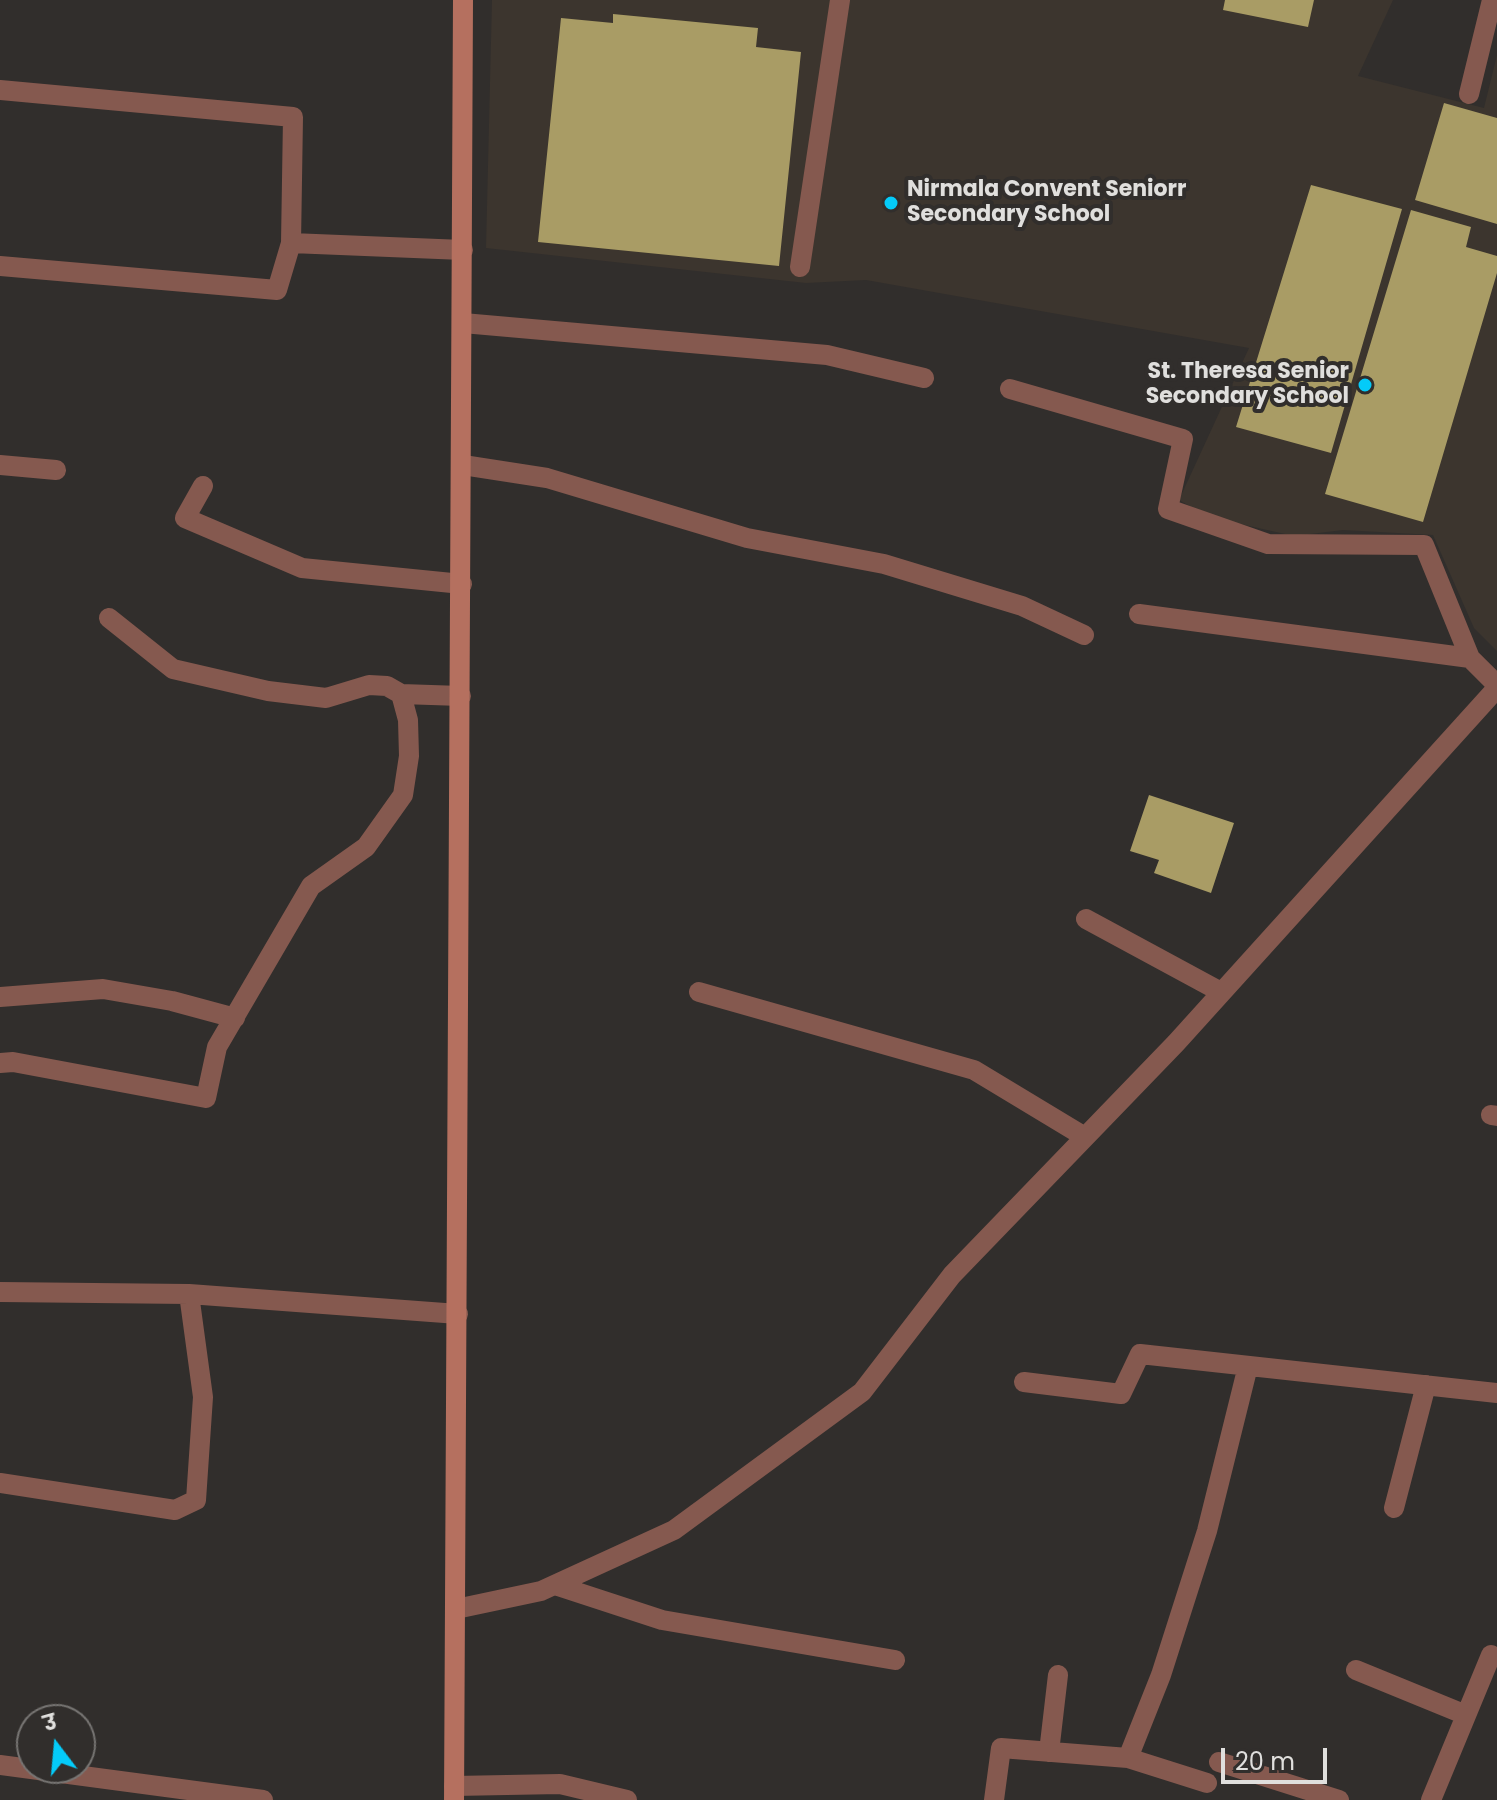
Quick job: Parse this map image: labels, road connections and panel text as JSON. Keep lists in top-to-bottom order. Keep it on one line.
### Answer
{"places":["Nirmala Convent Seniorr Secondary School","St. Theresa Senior Secondary School"],"scale_bar":"20 m","north":"top"}
